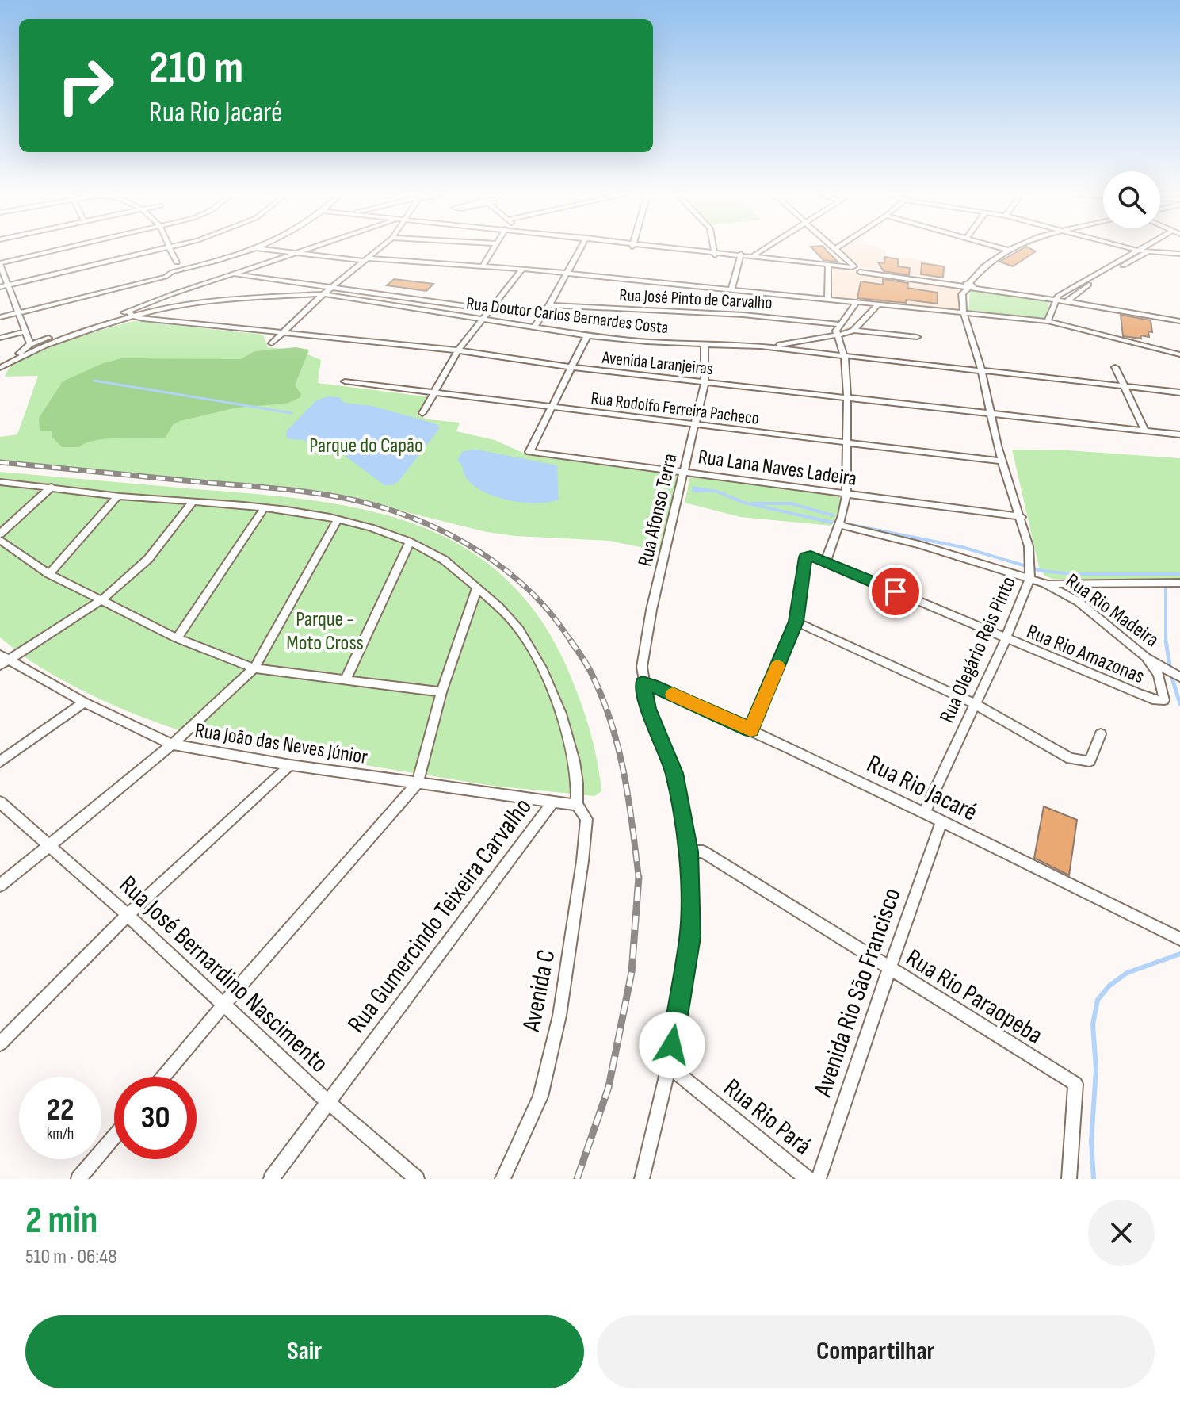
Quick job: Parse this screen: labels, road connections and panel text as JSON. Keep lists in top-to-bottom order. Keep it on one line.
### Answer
{"streets":{"street":["Rua José Pinto de Carvalho","Rua Doutor Carlos Bernardes Costa","Avenida Laranjeiras","Rua Rodolfo Ferreira Pacheco","Rua Lana Naves Ladeira","Rua Afonso Terra","Rua Rio Madeira","Rua Olegário Reis Pinto","Rua Rio Amazonas","Rua João das Neves Júnior","Rua Rio Jacaré","Rua Gumercindo Teixeira Carvalho","Rua José Bernardino Nascimento","Avenida C","Avenida Rio São Francisco","Rua Rio Paraopeba","Rua Rio Pará"]},"crossings":[["Rua Doutor Carlos Bernardes Costa","Avenida Laranjeiras"],["Rua Doutor Carlos Bernardes Costa","Rua Afonso Terra"],["Rua Doutor Carlos Bernardes Costa","Rua Olegário Reis Pinto"],["Avenida Laranjeiras","Rua Afonso Terra"],["Avenida Laranjeiras","Rua Olegário Reis Pinto"],["Rua Rodolfo Ferreira Pacheco","Rua Lana Naves Ladeira"],["Rua Rodolfo Ferreira Pacheco","Rua Afonso Terra"],["Rua Rodolfo Ferreira Pacheco","Rua Olegário Reis Pinto"],["Rua Lana Naves Ladeira","Rua Afonso Terra"],["Rua Lana Naves Ladeira","Rua Olegário Reis Pinto"],["Rua Afonso Terra","Rua Rio Jacaré"],["Rua Afonso Terra","Rua Rio Paraopeba"],["Rua Afonso Terra","Rua Rio Pará"],["Rua Rio Madeira","Rua Olegário Reis Pinto"],["Rua Rio Madeira","Rua Rio Amazonas"],["Rua Olegário Reis Pinto","Rua Rio Amazonas"],["Rua Olegário Reis Pinto","Rua Rio Jacaré"],["Rua João das Neves Júnior","Rua Gumercindo Teixeira Carvalho"],["Rua João das Neves Júnior","Avenida C"],["Rua Rio Jacaré","Avenida Rio São Francisco"],["Rua Gumercindo Teixeira Carvalho","Rua José Bernardino Nascimento"],["Avenida Rio São Francisco","Rua Rio Paraopeba"]],"parks":["Parque do Capão","Parque - Moto Cross"],"page":{"turn":["210 m","Rua Rio Jacaré"],"speed":"22 km/h","limit":"30","heading":["2 min","510 m · 06:48"],"buttons":["Sair","Compartilhar"]}}
